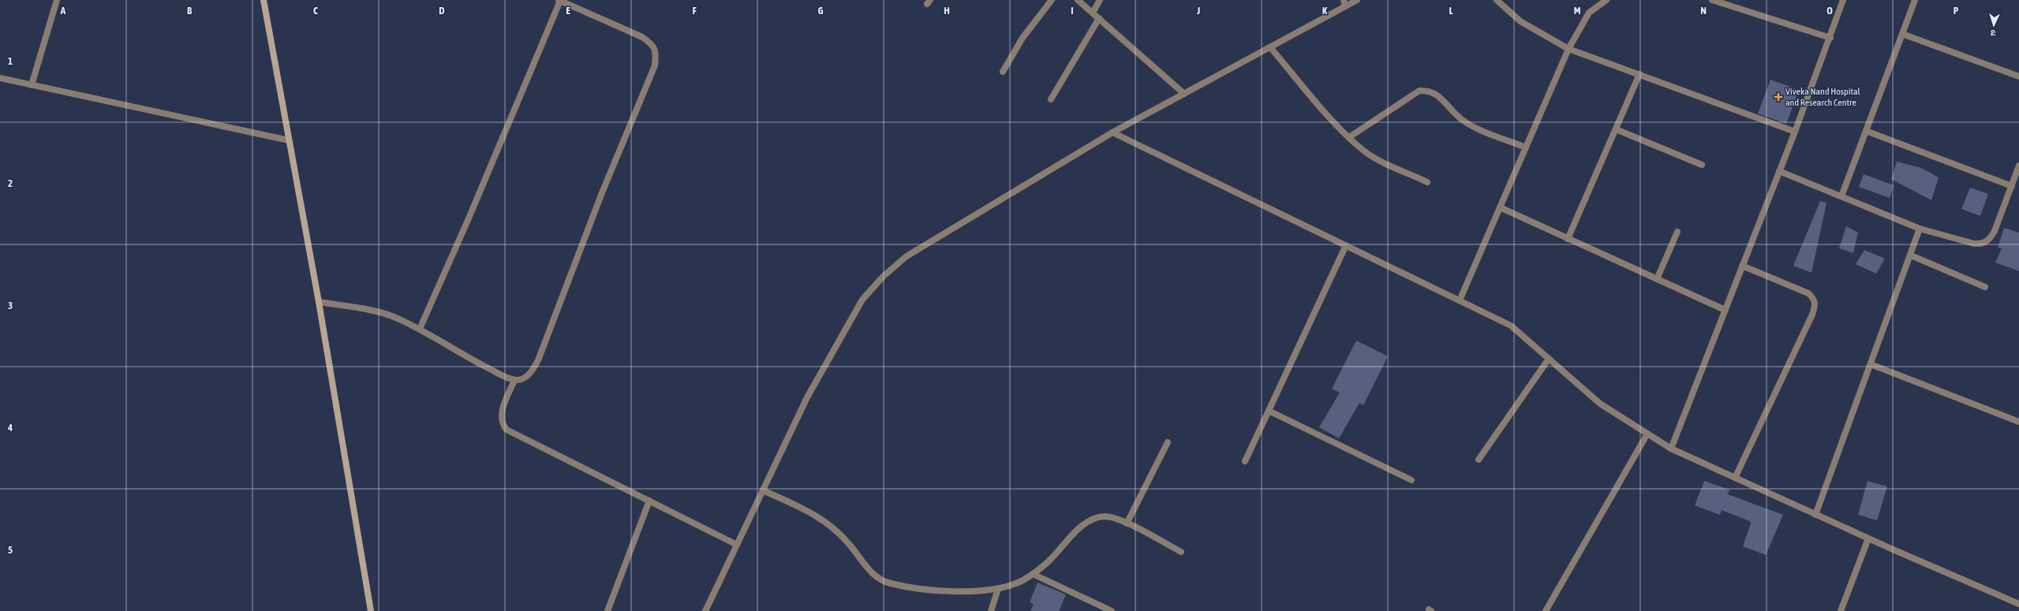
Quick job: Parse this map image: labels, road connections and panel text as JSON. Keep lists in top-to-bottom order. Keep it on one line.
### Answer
{"places":{"health":["Viveka Nand Hospital and Research Centre"]},"north":"bottom","grid":{"columns":["A","B","C","D","E","F","G","H","I","J","K","L","M","N","O","P"],"rows":["1","2","3","4","5"]}}
